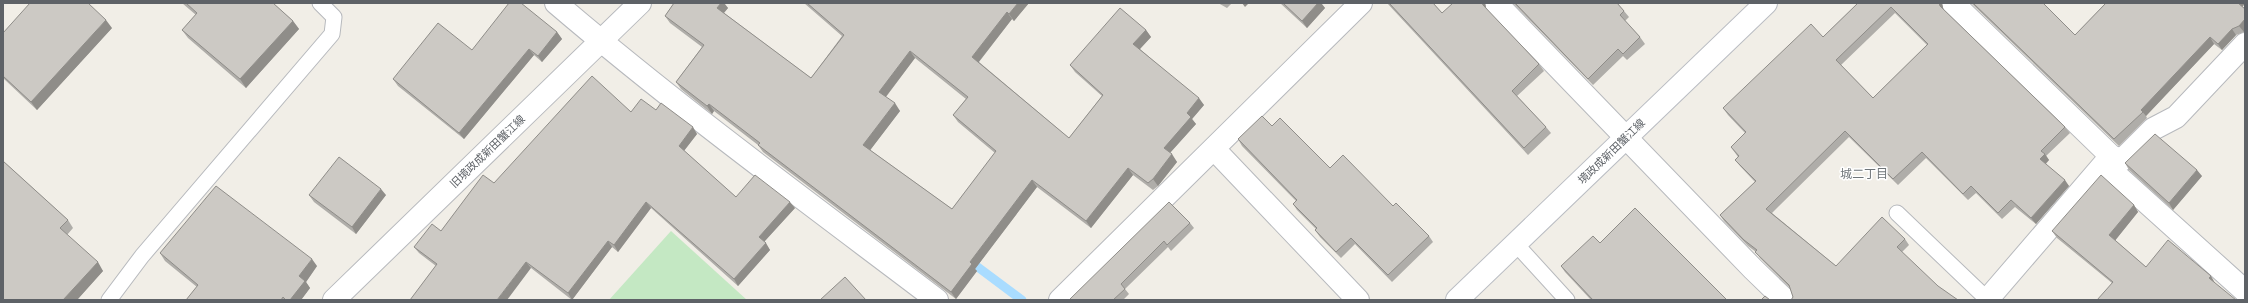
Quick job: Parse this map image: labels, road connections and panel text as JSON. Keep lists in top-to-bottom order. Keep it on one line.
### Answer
{"streets":{"street":["旧境政成新田蟹江線","境政成新田蟹江線"]},"districts":["城二丁目"]}
